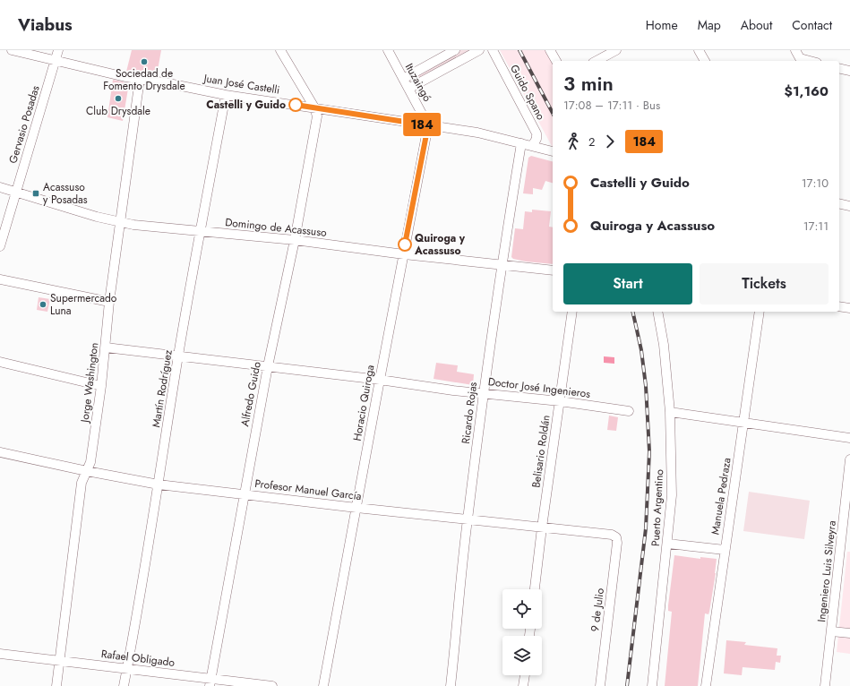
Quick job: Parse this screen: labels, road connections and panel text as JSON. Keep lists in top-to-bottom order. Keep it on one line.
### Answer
{"streets":{"street":["Ituzaingó","Juan José Castelli","Guido Spano","Gervasio Posadas","Domingo de Acassuso","Jorge Washington","Doctor José Ingenieros","Martín Rodríguez","Alfredo Guido","Horacio Quiroga","Ricardo Rojas","Belisario Roldán","Profesor Manuel García","Manuela Pedraza","Puerto Argentino","Ingeniero Luis Silveyra","9 de Julio","Rafael Obligado"]},"crossings":[["Ituzaingó","Juan José Castelli"],["Ituzaingó","Horacio Quiroga"],["Juan José Castelli","Guido Spano"],["Juan José Castelli","Gervasio Posadas"],["Juan José Castelli","Jorge Washington"],["Juan José Castelli","Martín Rodríguez"],["Juan José Castelli","Alfredo Guido"],["Juan José Castelli","Horacio Quiroga"],["Juan José Castelli","Ricardo Rojas"],["Gervasio Posadas","Domingo de Acassuso"],["Domingo de Acassuso","Jorge Washington"],["Domingo de Acassuso","Martín Rodríguez"],["Domingo de Acassuso","Alfredo Guido"],["Domingo de Acassuso","Horacio Quiroga"],["Domingo de Acassuso","Ricardo Rojas"],["Jorge Washington","Doctor José Ingenieros"],["Jorge Washington","Profesor Manuel García"],["Jorge Washington","Rafael Obligado"],["Doctor José Ingenieros","Martín Rodríguez"],["Doctor José Ingenieros","Alfredo Guido"],["Doctor José Ingenieros","Horacio Quiroga"],["Doctor José Ingenieros","Ricardo Rojas"],["Doctor José Ingenieros","Belisario Roldán"],["Martín Rodríguez","Profesor Manuel García"],["Martín Rodríguez","Rafael Obligado"],["Alfredo Guido","Profesor Manuel García"],["Alfredo Guido","Rafael Obligado"],["Horacio Quiroga","Profesor Manuel García"],["Ricardo Rojas","Profesor Manuel García"],["Belisario Roldán","Profesor Manuel García"],["Profesor Manuel García","9 de Julio"]],"places":{"other":["Sociedad de Fomento Drysdale","Club Drysdale","Castelli y Guido","Quiroga y Acassuso","Supermercado Luna"],"transit":["Acassuso y Posadas"]},"lines":["bus line 184"],"page":{"header":"Viabus","nav":["Home","Map","About","Contact"],"on_map":"184","heading":["3 min","17:08 – 17:11 · Bus","$1,160"],"legs":["2","184"],"list":[{"name":"Castelli y Guido","value":"17:10"},{"name":"Quiroga y Acassuso","value":"17:11"}],"buttons":["Start","Tickets"]}}
